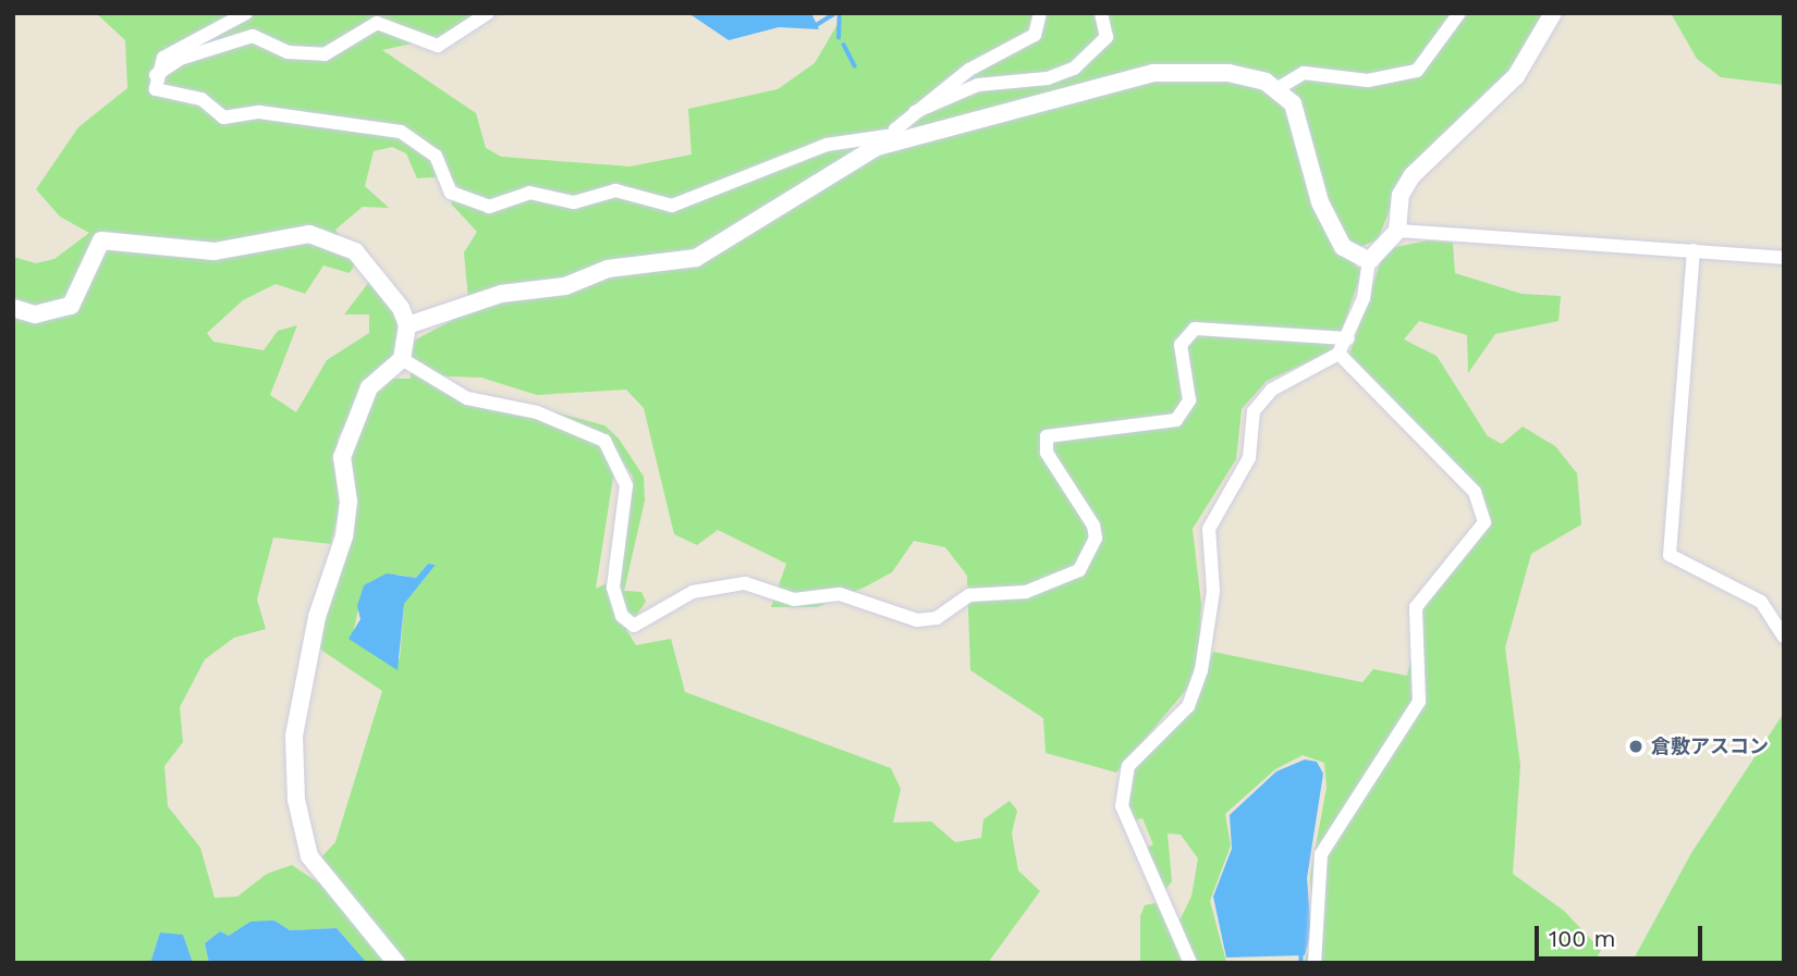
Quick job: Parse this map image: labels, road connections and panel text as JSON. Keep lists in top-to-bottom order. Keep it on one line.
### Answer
{"places":["倉敷アスコン"],"scale_bar":"100 m"}
